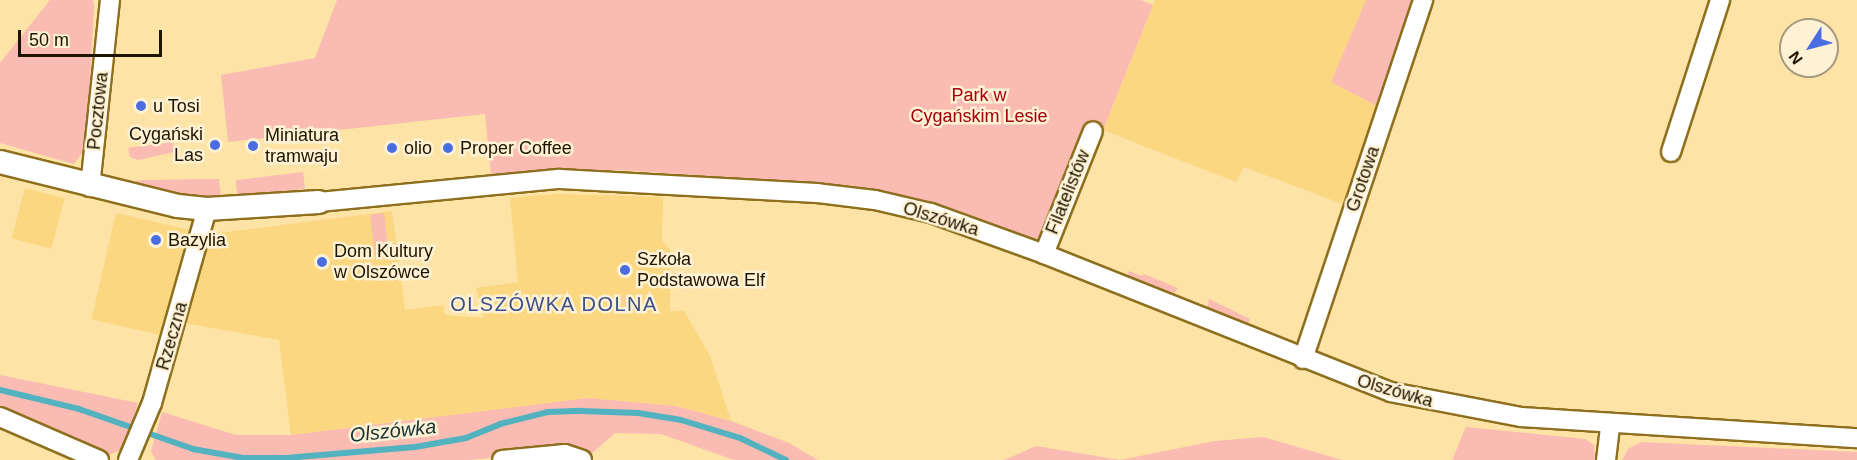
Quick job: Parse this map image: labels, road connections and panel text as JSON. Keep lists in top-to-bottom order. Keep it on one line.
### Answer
{"streets":{"street":["Pocztowa","Grotowa","Filatelistów","Olszówka","Rzeczna"]},"crossings":[["Pocztowa","Olszówka"],["Grotowa","Olszówka"],["Filatelistów","Olszówka"],["Olszówka","Rzeczna"]],"districts":["OLSZÓWKA DOLNA"],"water":["Olszówka"],"parks":["Park w Cygańskim Lesie"],"places":["u Tosi","Cygański Las","Miniatura tramwaju","olio","Proper Coffee","Bazylia","Dom Kultury w Olszówce","Szkoła Podstawowa Elf"],"scale_bar":"50 m","north":"bottom left"}
